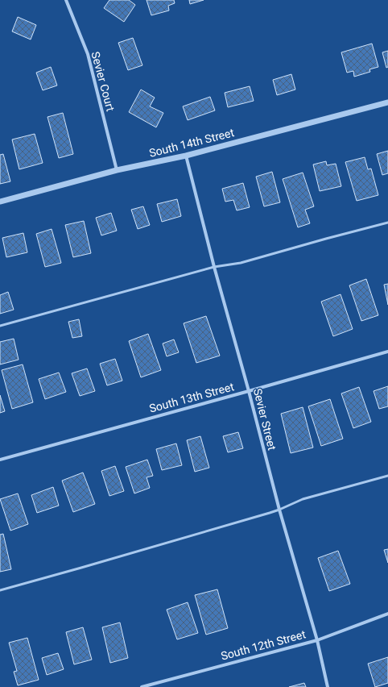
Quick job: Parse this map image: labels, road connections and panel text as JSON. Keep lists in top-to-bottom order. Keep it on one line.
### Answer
{"streets":{"street":["Sevier Court","South 14th Street","South 13th Street","Sevier Street","South 12th Street"]},"crossings":[["Sevier Court","South 14th Street"],["South 14th Street","Sevier Street"],["South 13th Street","Sevier Street"],["Sevier Street","South 12th Street"]]}
